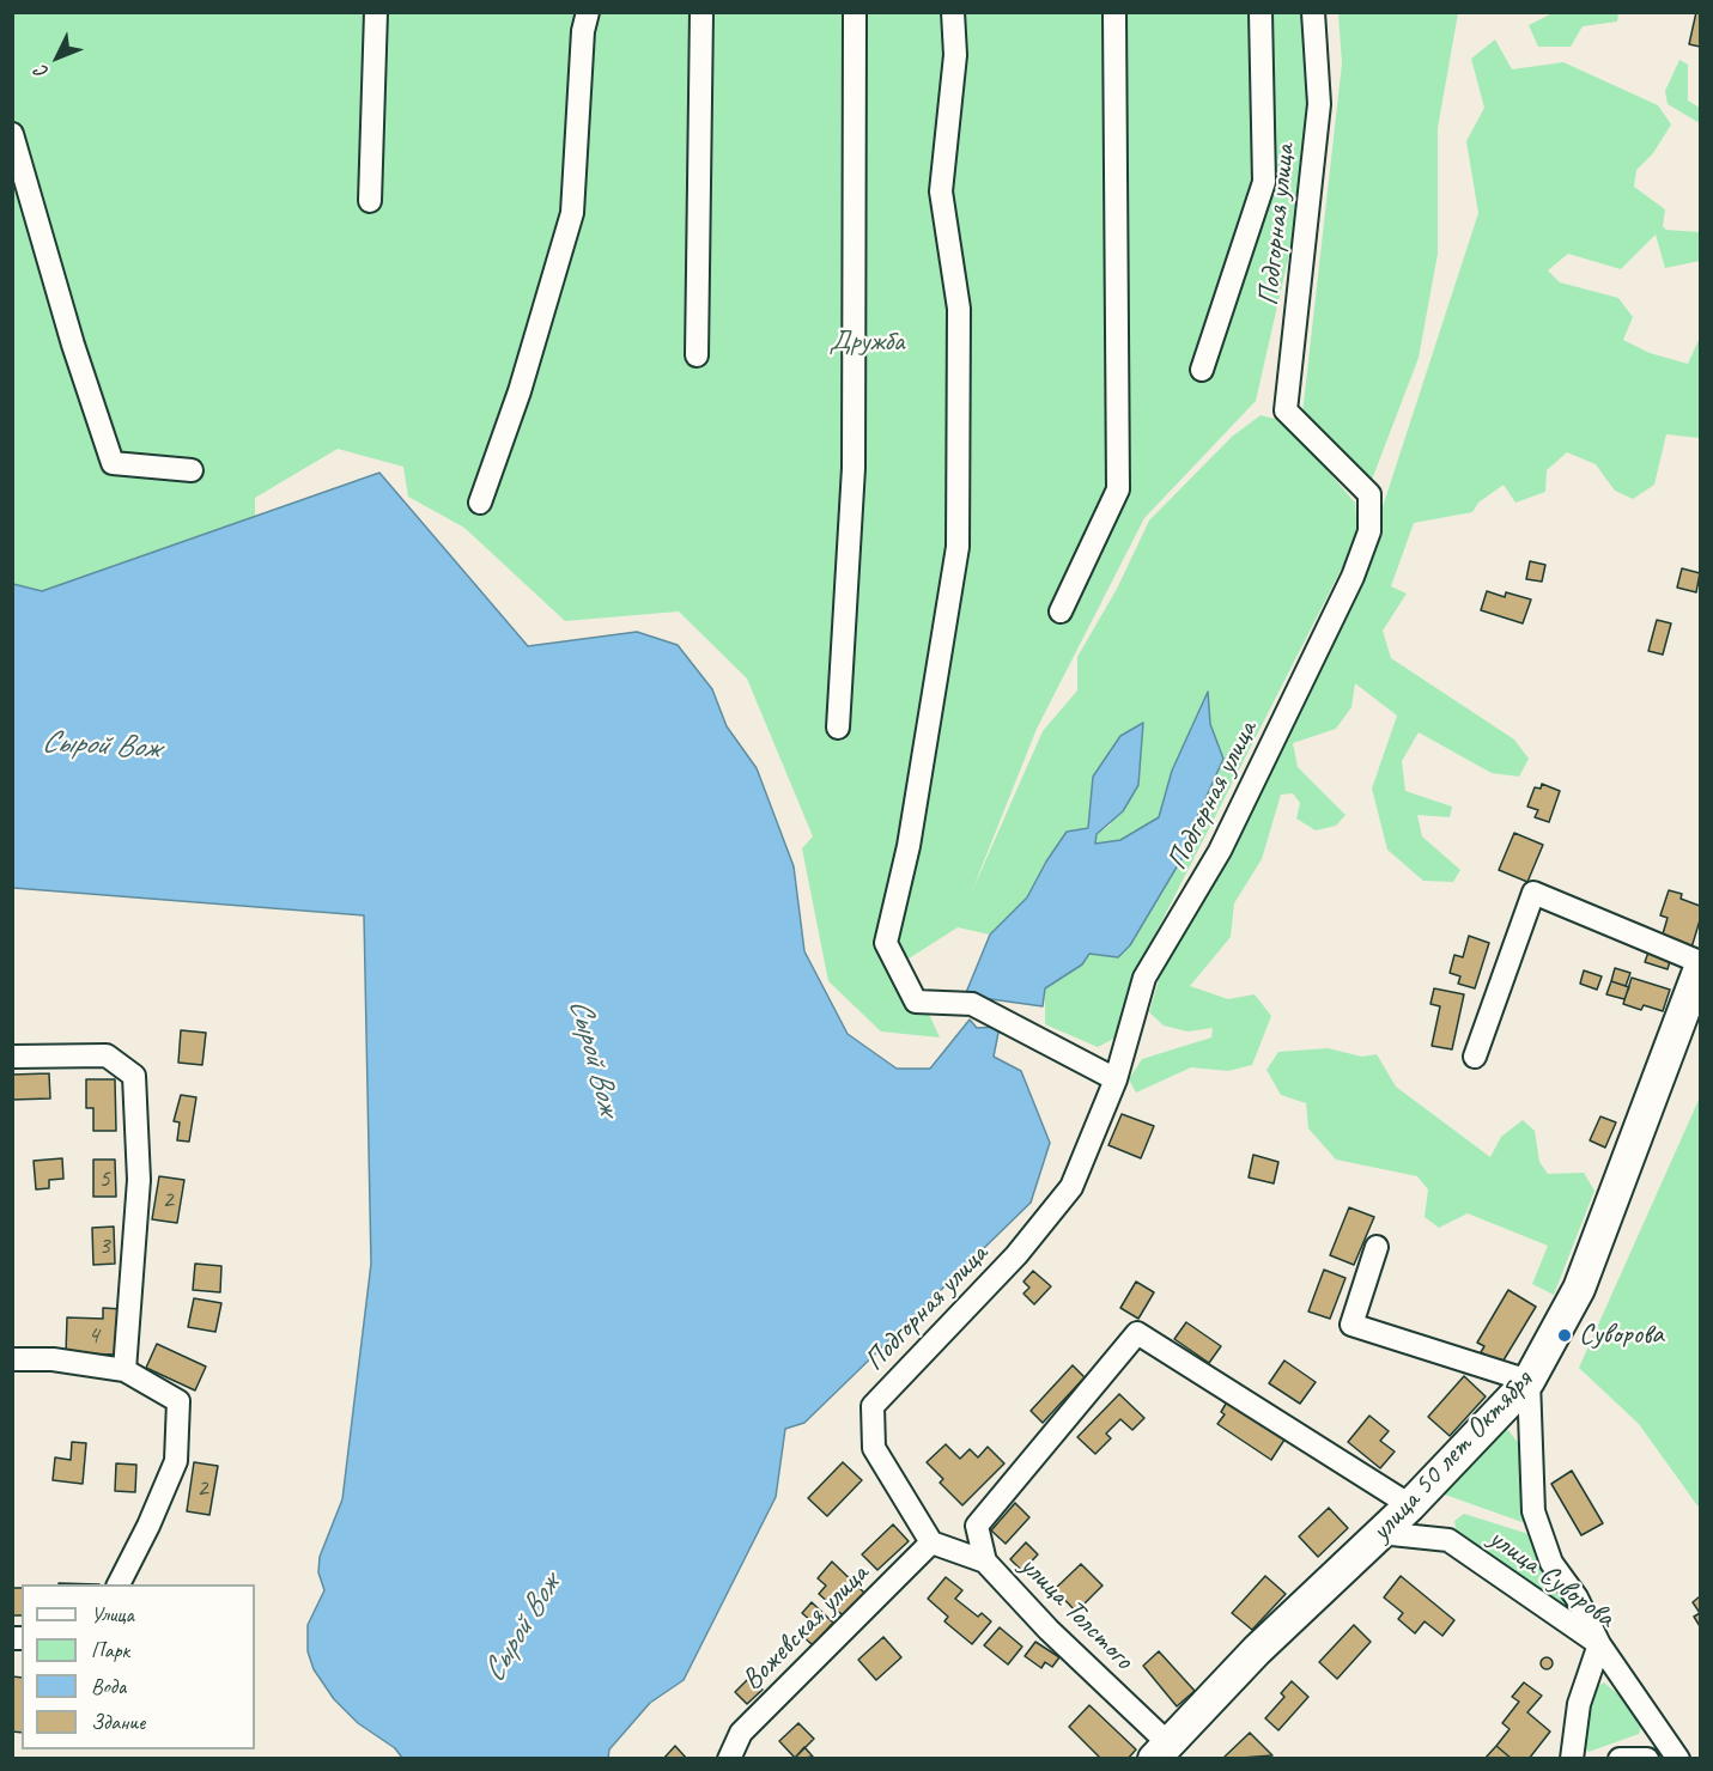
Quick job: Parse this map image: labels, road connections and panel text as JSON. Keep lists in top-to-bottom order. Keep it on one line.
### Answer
{"streets":{"main road":["улица 50 лет Октября"],"street":["Подгорная улица","улица Суворова","улица Толстого","Вожевская улица"]},"crossings":[["Подгорная улица","улица Толстого"],["Подгорная улица","Вожевская улица"],["улица 50 лет Октября","улица Суворова"],["улица 50 лет Октября","улица Толстого"],["улица Толстого","Вожевская улица"]],"water":["Сырой Вож"],"parks":["Дружба"],"places":["Суворова"],"house_numbers":["5","2","3","4","2"],"legend":["Улица","Парк","Вода","Здание"],"north":"bottom left"}
